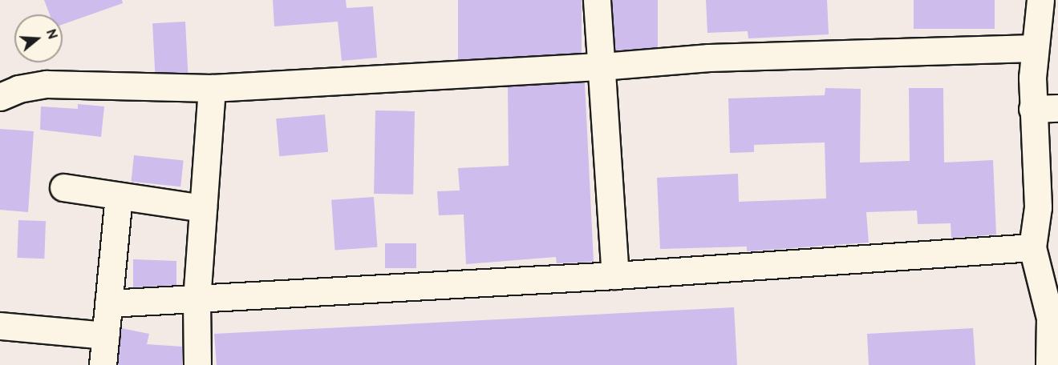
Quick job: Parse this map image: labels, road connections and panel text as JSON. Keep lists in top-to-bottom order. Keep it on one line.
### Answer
{"north":"right"}
